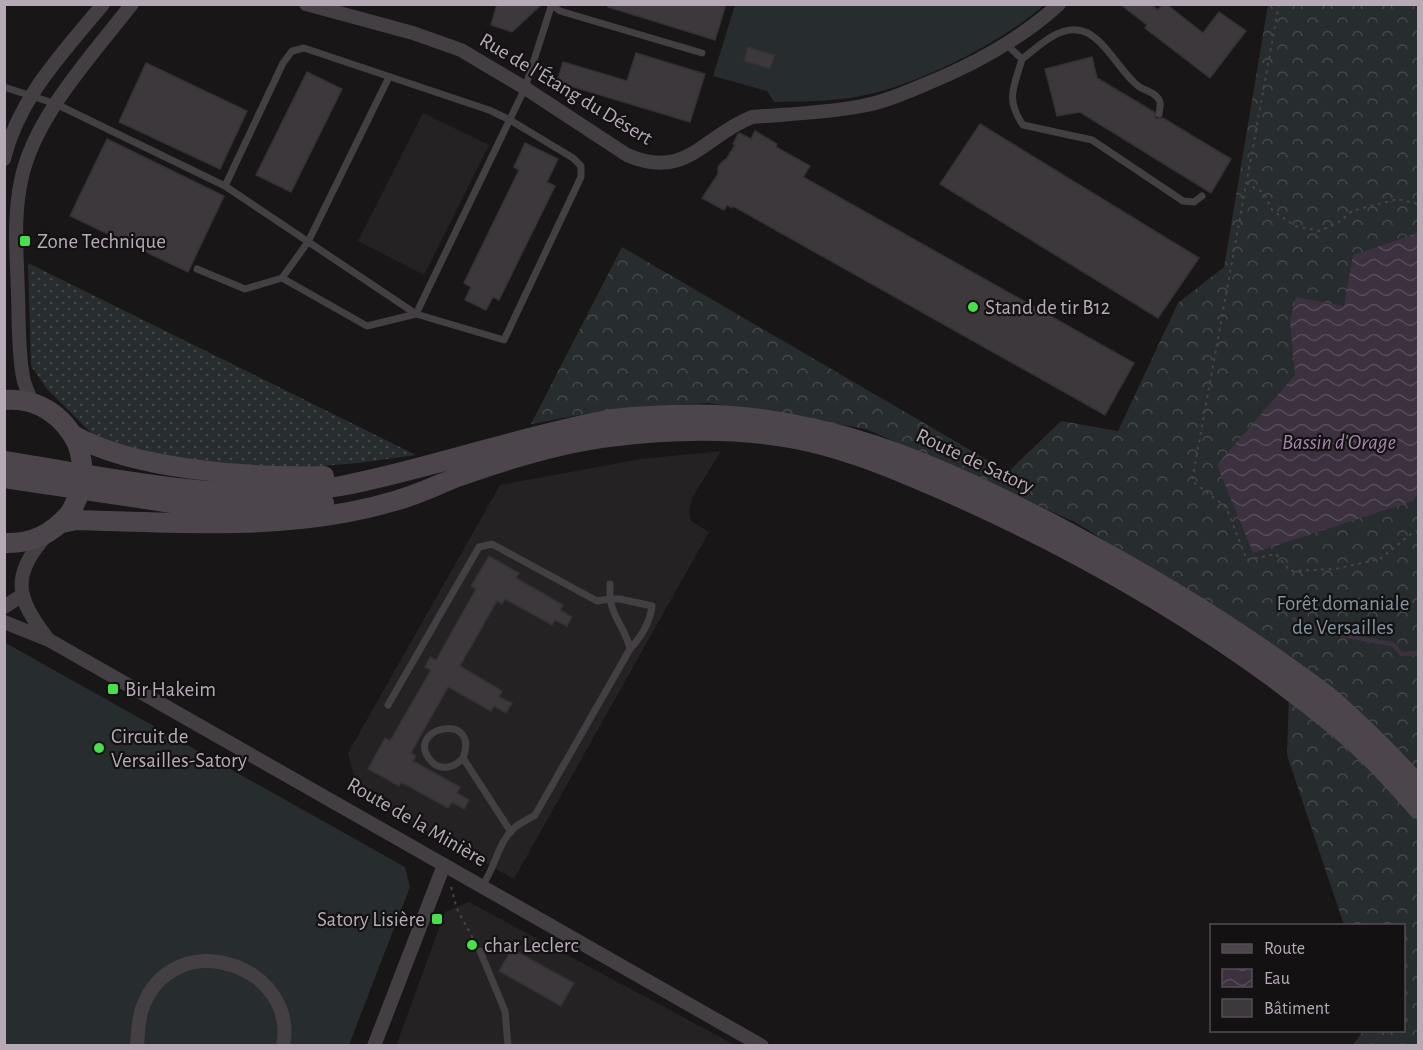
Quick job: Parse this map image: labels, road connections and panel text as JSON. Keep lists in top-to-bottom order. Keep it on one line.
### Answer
{"streets":{"main road":["Route de Satory"],"street":["Rue de l'Étang du Désert","Route de la Minière"]},"water":["Bassin d'Orage"],"parks":["Forêt domaniale de Versailles"],"places":{"transit":["Zone Technique","Bir Hakeim","Satory Lisière"],"other":["Stand de tir B12","Circuit de Versailles-Satory","char Leclerc"]},"legend":["Route","Eau","Bâtiment"]}
